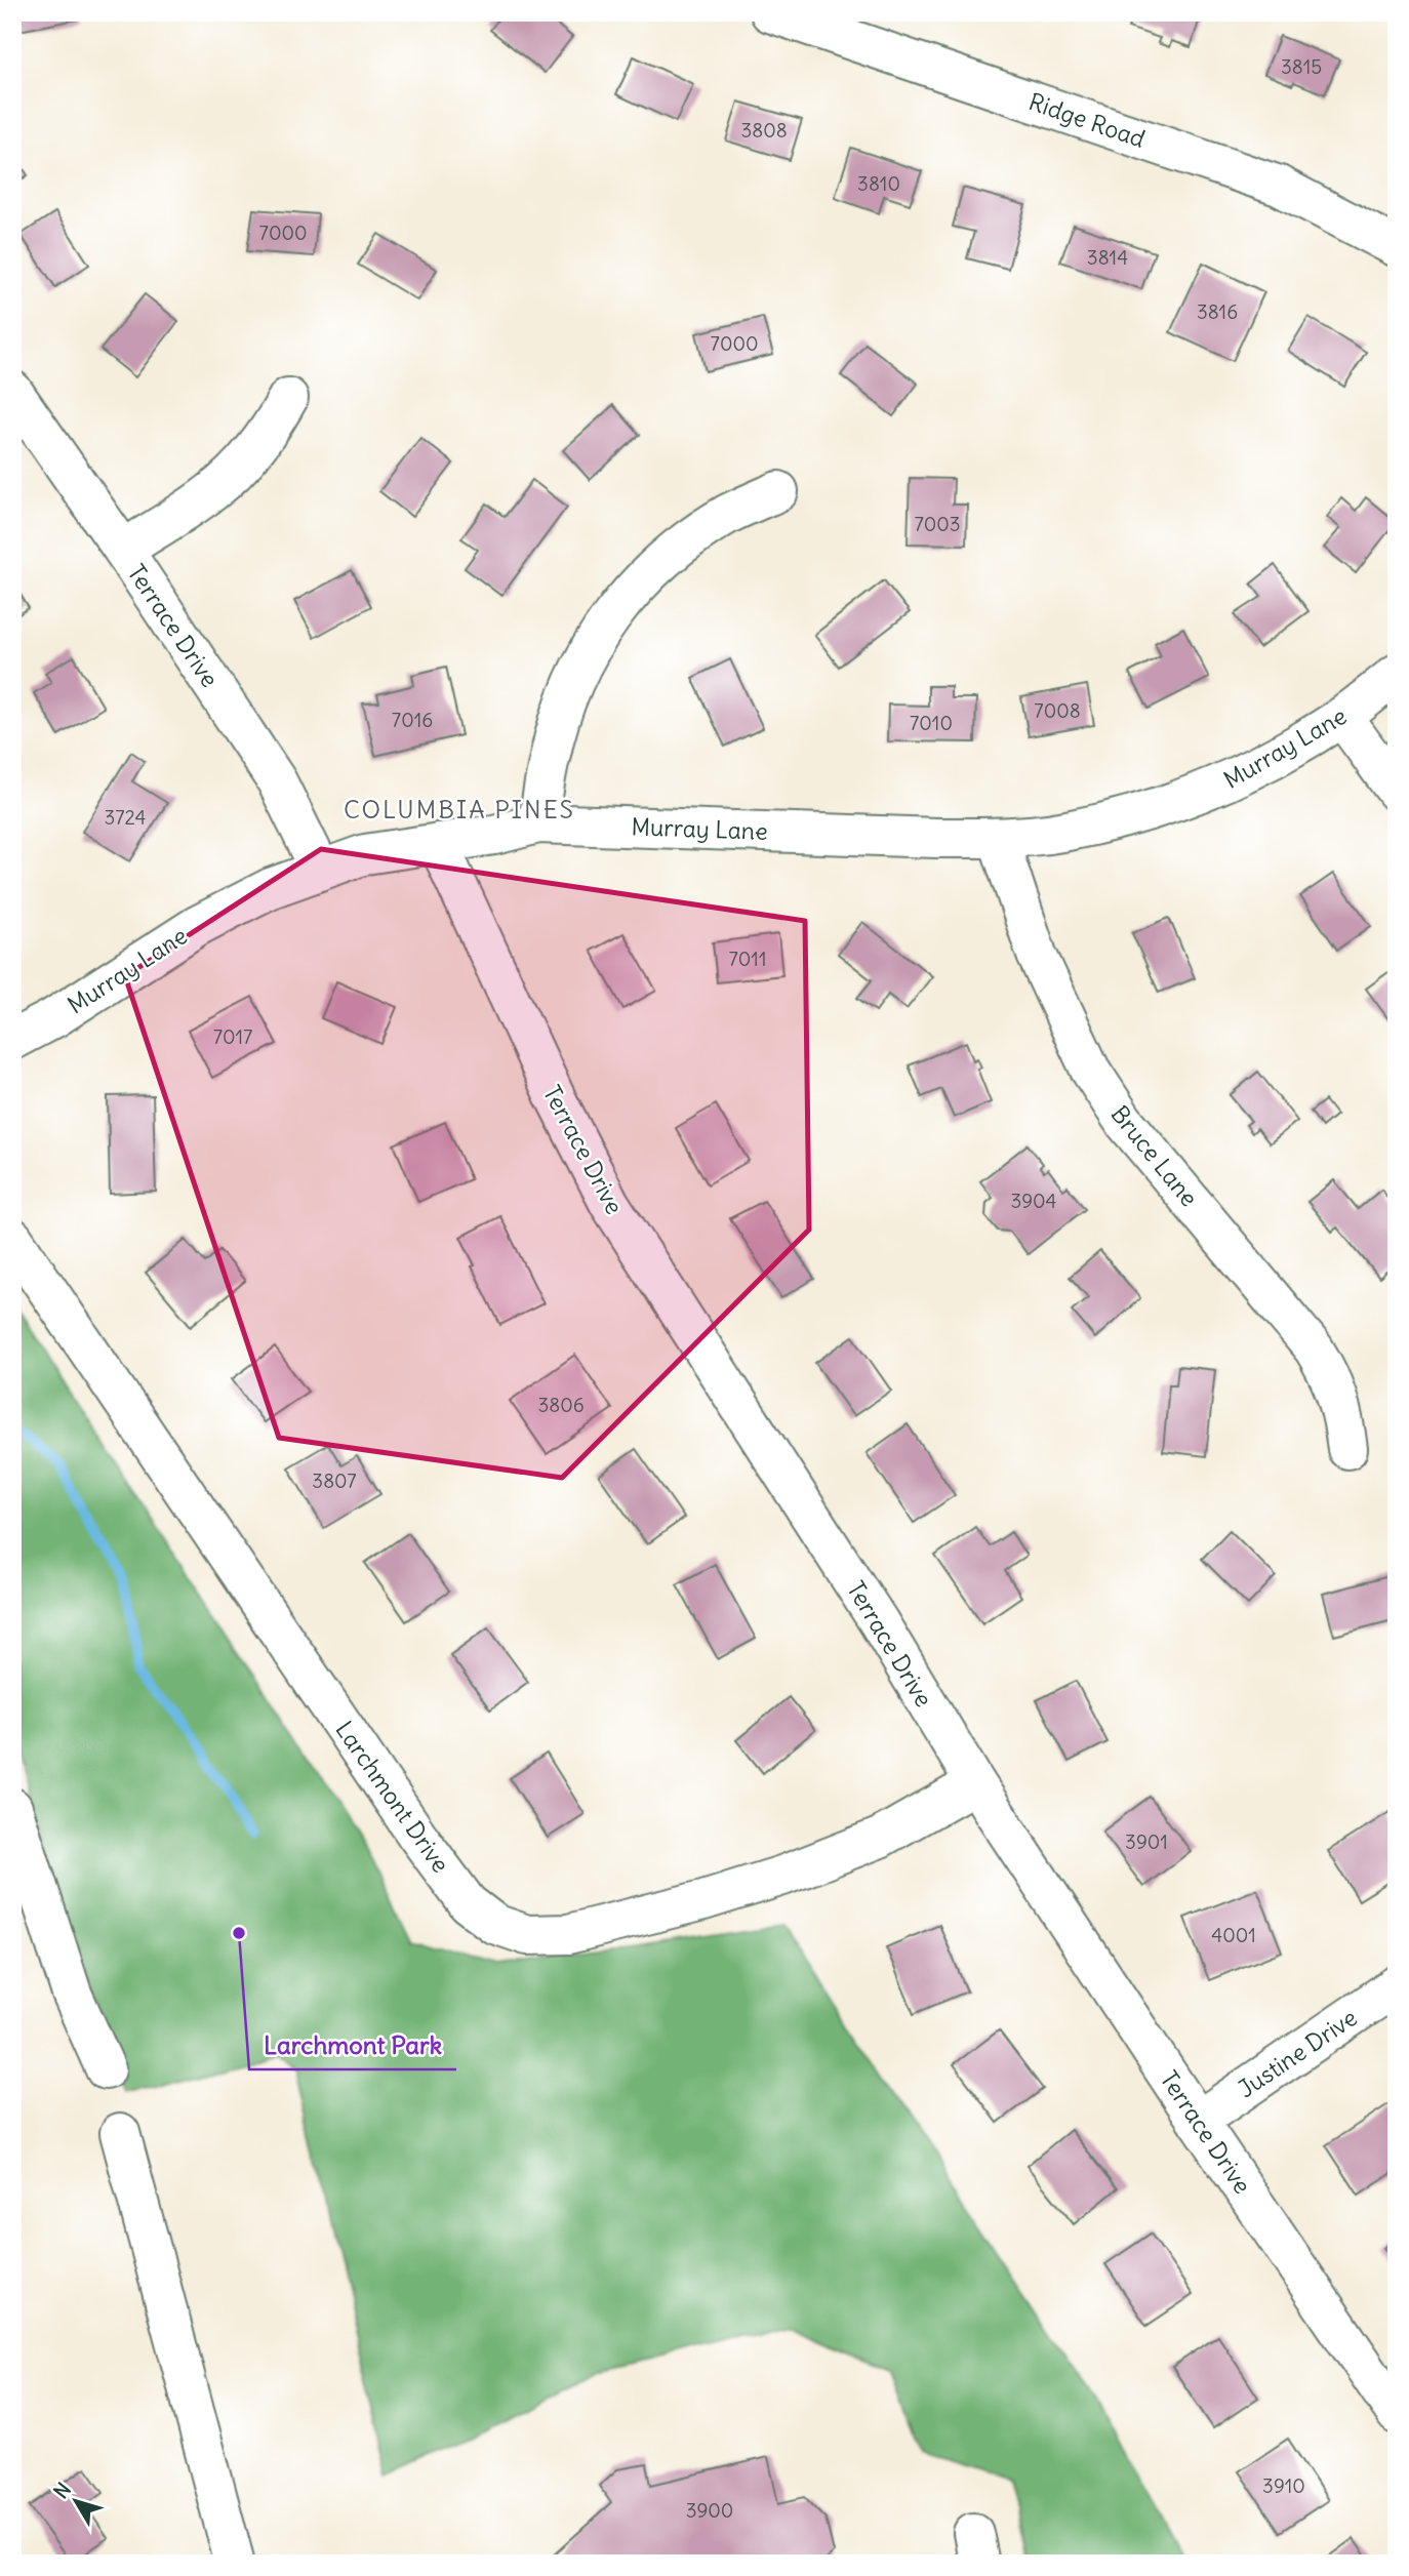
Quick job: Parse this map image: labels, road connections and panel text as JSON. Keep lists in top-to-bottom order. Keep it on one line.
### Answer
{"streets":{"street":["Ridge Road","Terrace Drive","Murray Lane","Bruce Lane","Larchmont Drive","Justine Drive"]},"crossings":[["Terrace Drive","Murray Lane"],["Terrace Drive","Larchmont Drive"],["Terrace Drive","Justine Drive"],["Murray Lane","Bruce Lane"]],"districts":["COLUMBIA PINES"],"places":["Larchmont Park"],"house_numbers":["3815","3808","3810","7000","3814","3816","7000","7003","7008","7016","7010","3724","7011","7017","3904","3806","3807","3901","4001","3910","3900"],"north":"top left"}
